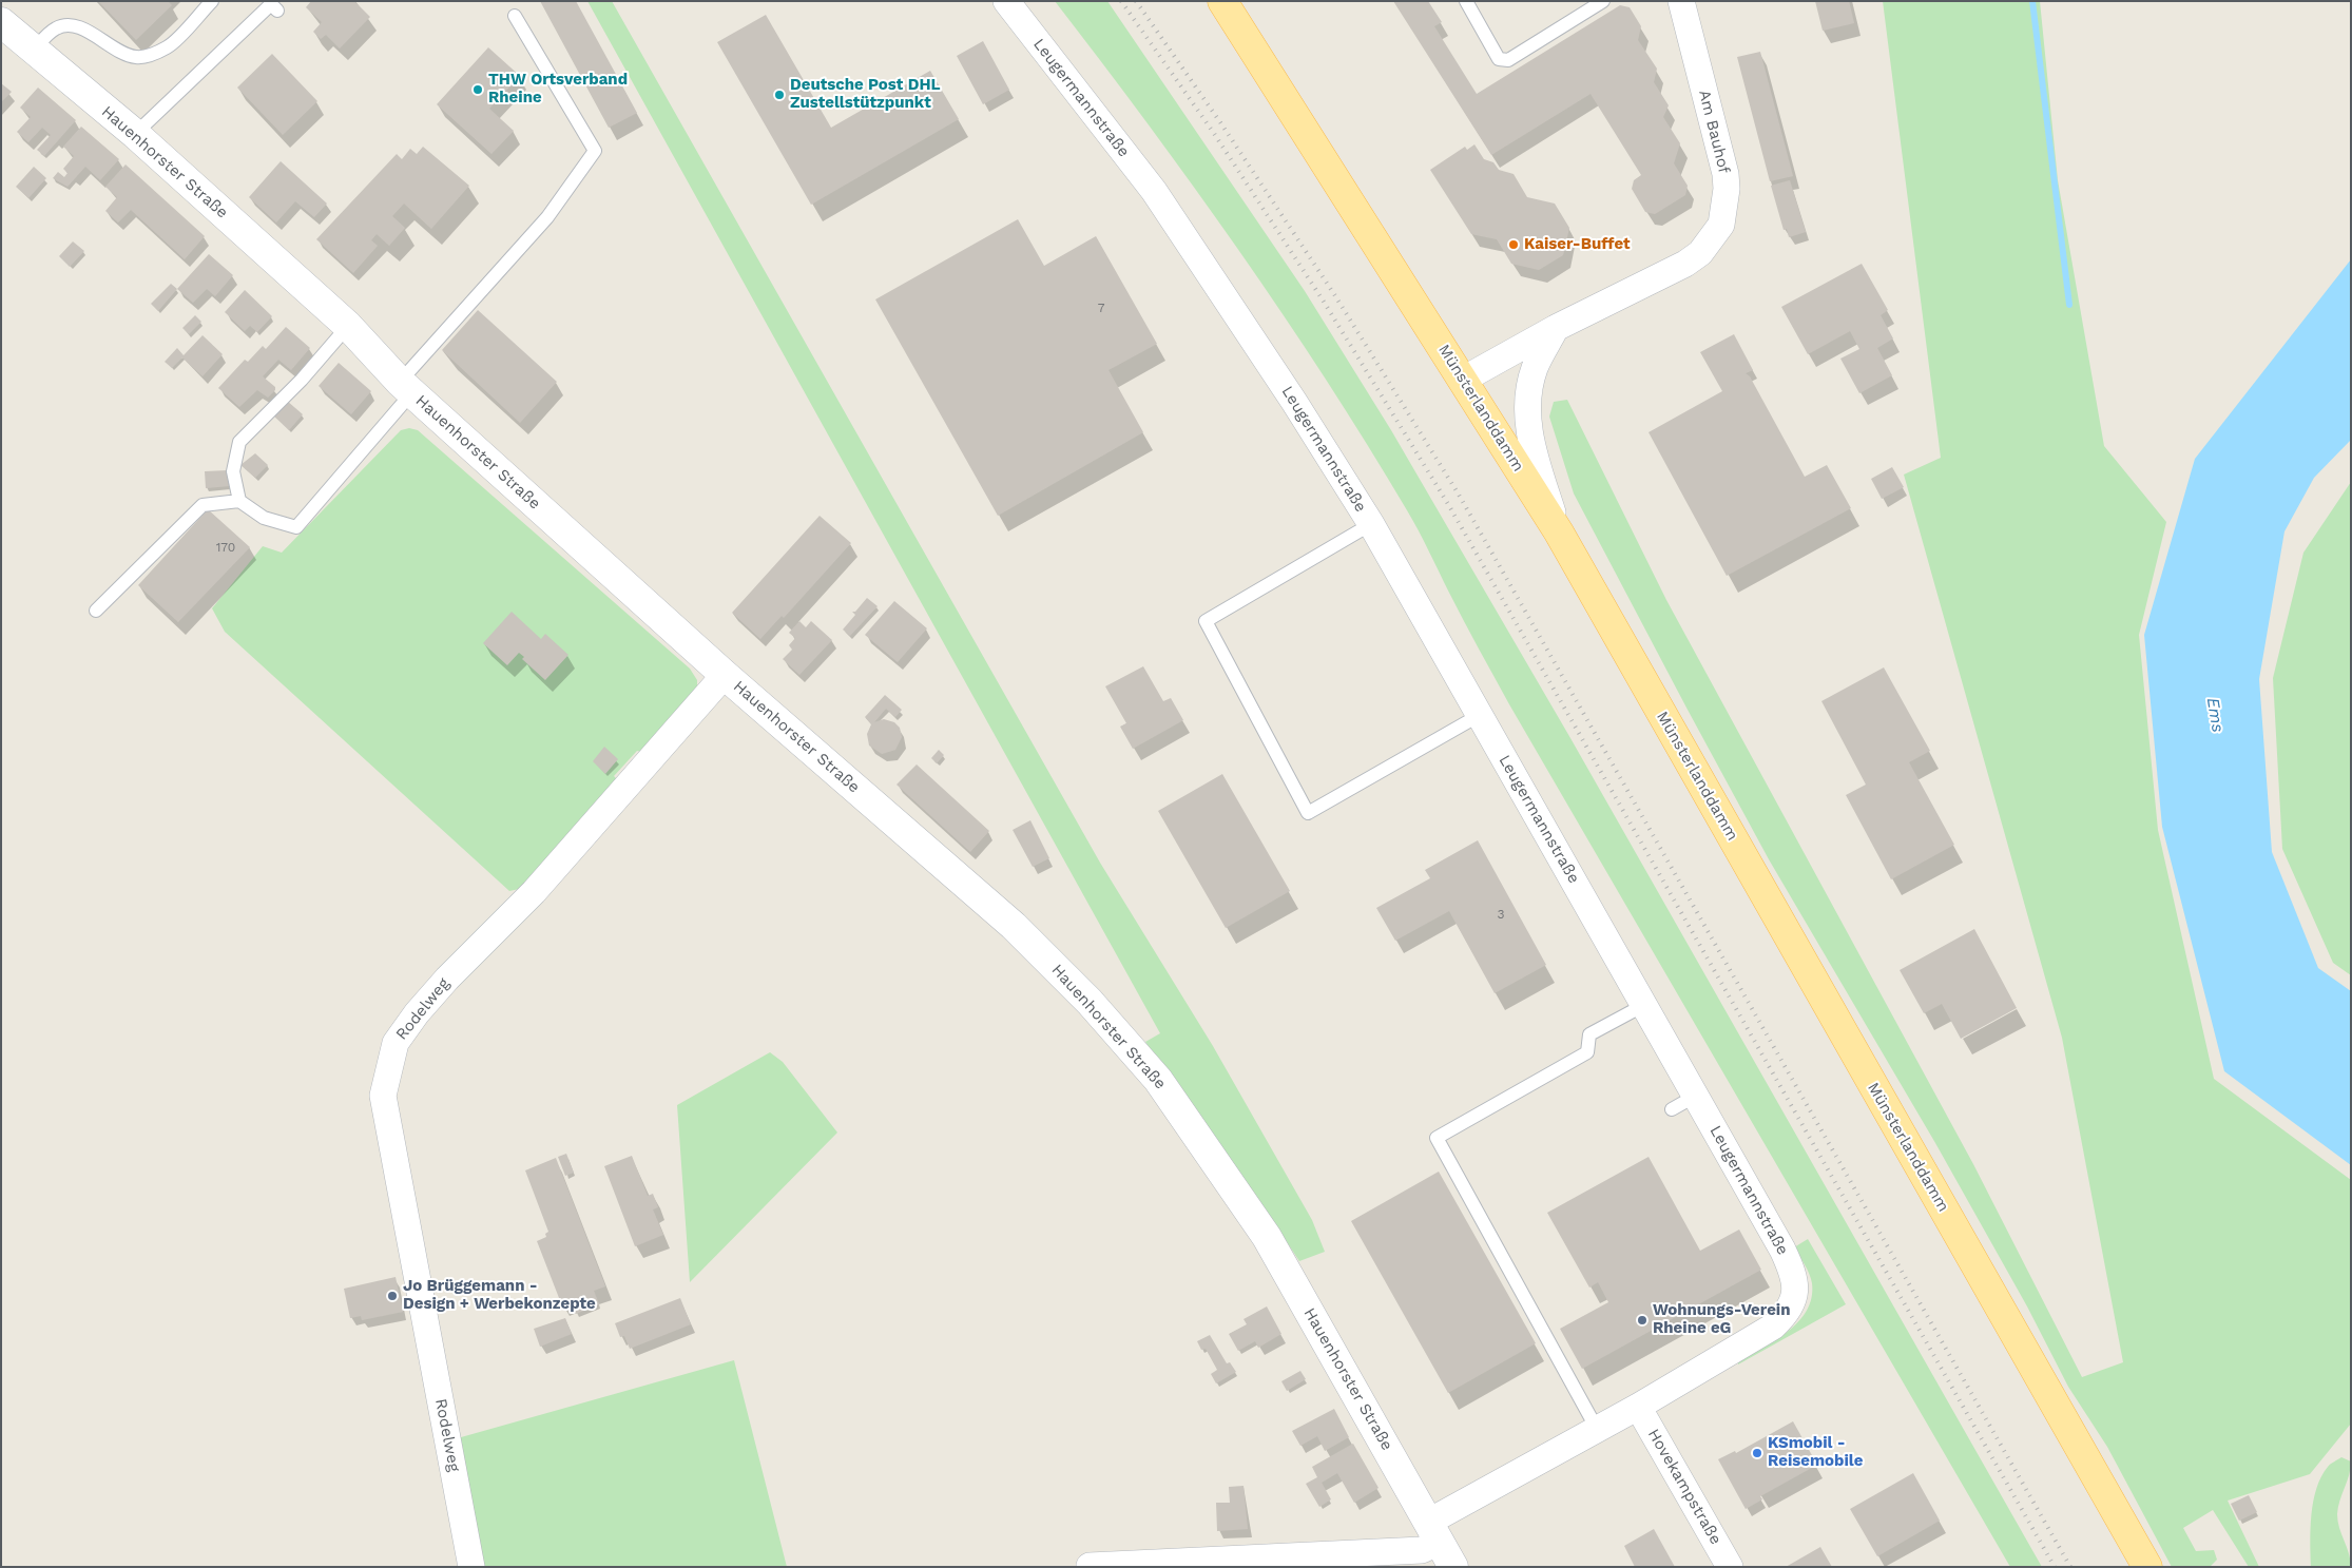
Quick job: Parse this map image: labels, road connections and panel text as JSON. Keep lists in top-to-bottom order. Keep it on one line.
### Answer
{"streets":{"main road":["Münsterlanddamm"],"street":["Leugermannstraße","Am Bauhof","Hauenhorster Straße","Rodelweg","Hovekampstraße"]},"crossings":[["Leugermannstraße","Hauenhorster Straße"],["Leugermannstraße","Hovekampstraße"],["Am Bauhof","Münsterlanddamm"],["Hauenhorster Straße","Rodelweg"]],"water":["Ems"],"places":["THW Ortsverband Rheine","Deutsche Post DHL Zustellstützpunkt","Kaiser-Buffet","Jo Brüggemann - Design + Werbekonzepte","Wohnungs-Verein Rheine eG","KSmobil - Reisemobile"],"house_numbers":["7","170","3"]}
